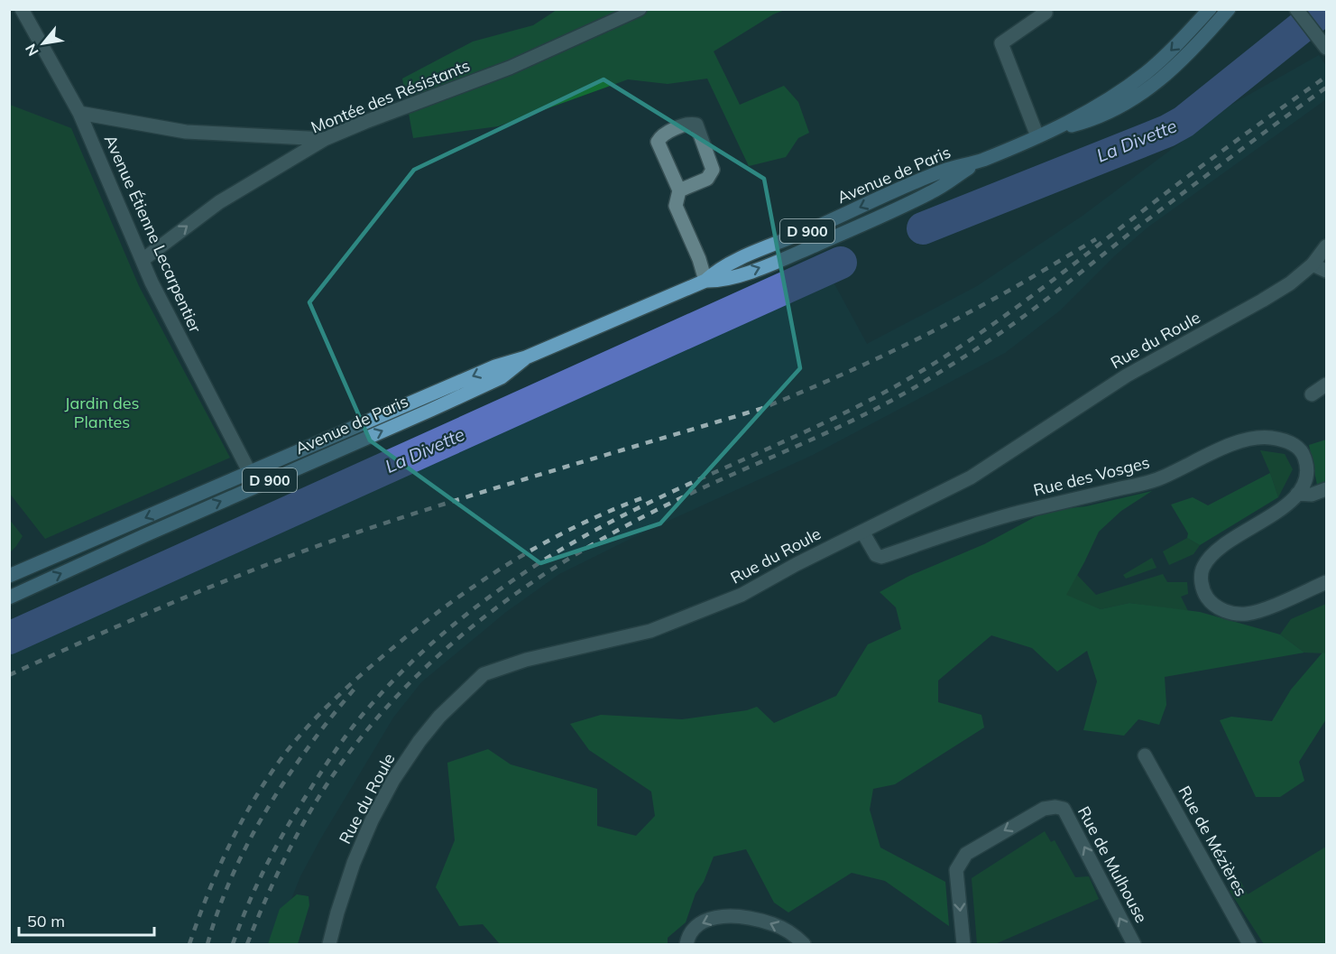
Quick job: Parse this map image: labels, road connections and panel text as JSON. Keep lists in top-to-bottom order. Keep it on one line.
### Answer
{"streets":{"main road":["Avenue de Paris","D 900"],"street":["Montée des Résistants","Avenue Étienne Lecarpentier","Rue du Roule","Rue des Vosges","Rue de Mézières","Rue de Mulhouse"]},"crossings":[["Montée des Résistants","Avenue Étienne Lecarpentier"],["Avenue de Paris","Avenue Étienne Lecarpentier"],["Rue du Roule","Rue des Vosges"]],"one_way":["Montée des Résistants"],"water":["La Divette"],"parks":["Jardin des Plantes"],"scale_bar":"50 m","north":"bottom left"}
